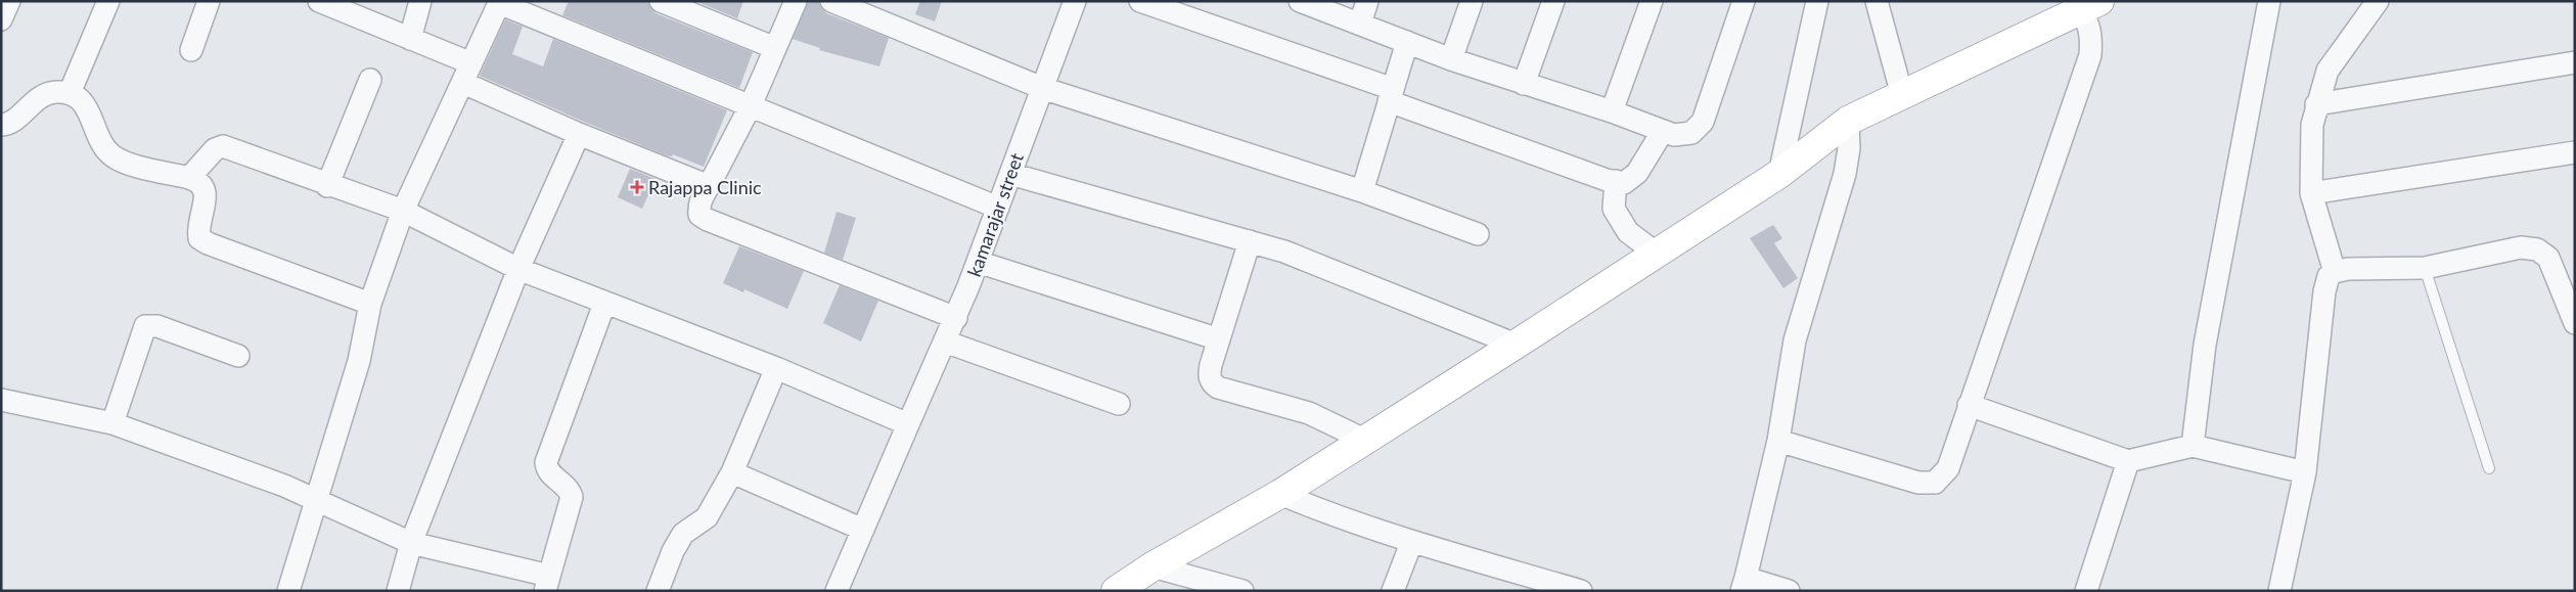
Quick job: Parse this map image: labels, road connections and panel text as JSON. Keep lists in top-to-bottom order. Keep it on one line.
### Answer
{"streets":{"street":["kamarajar street"]},"places":{"health":["Rajappa Clinic"]}}
